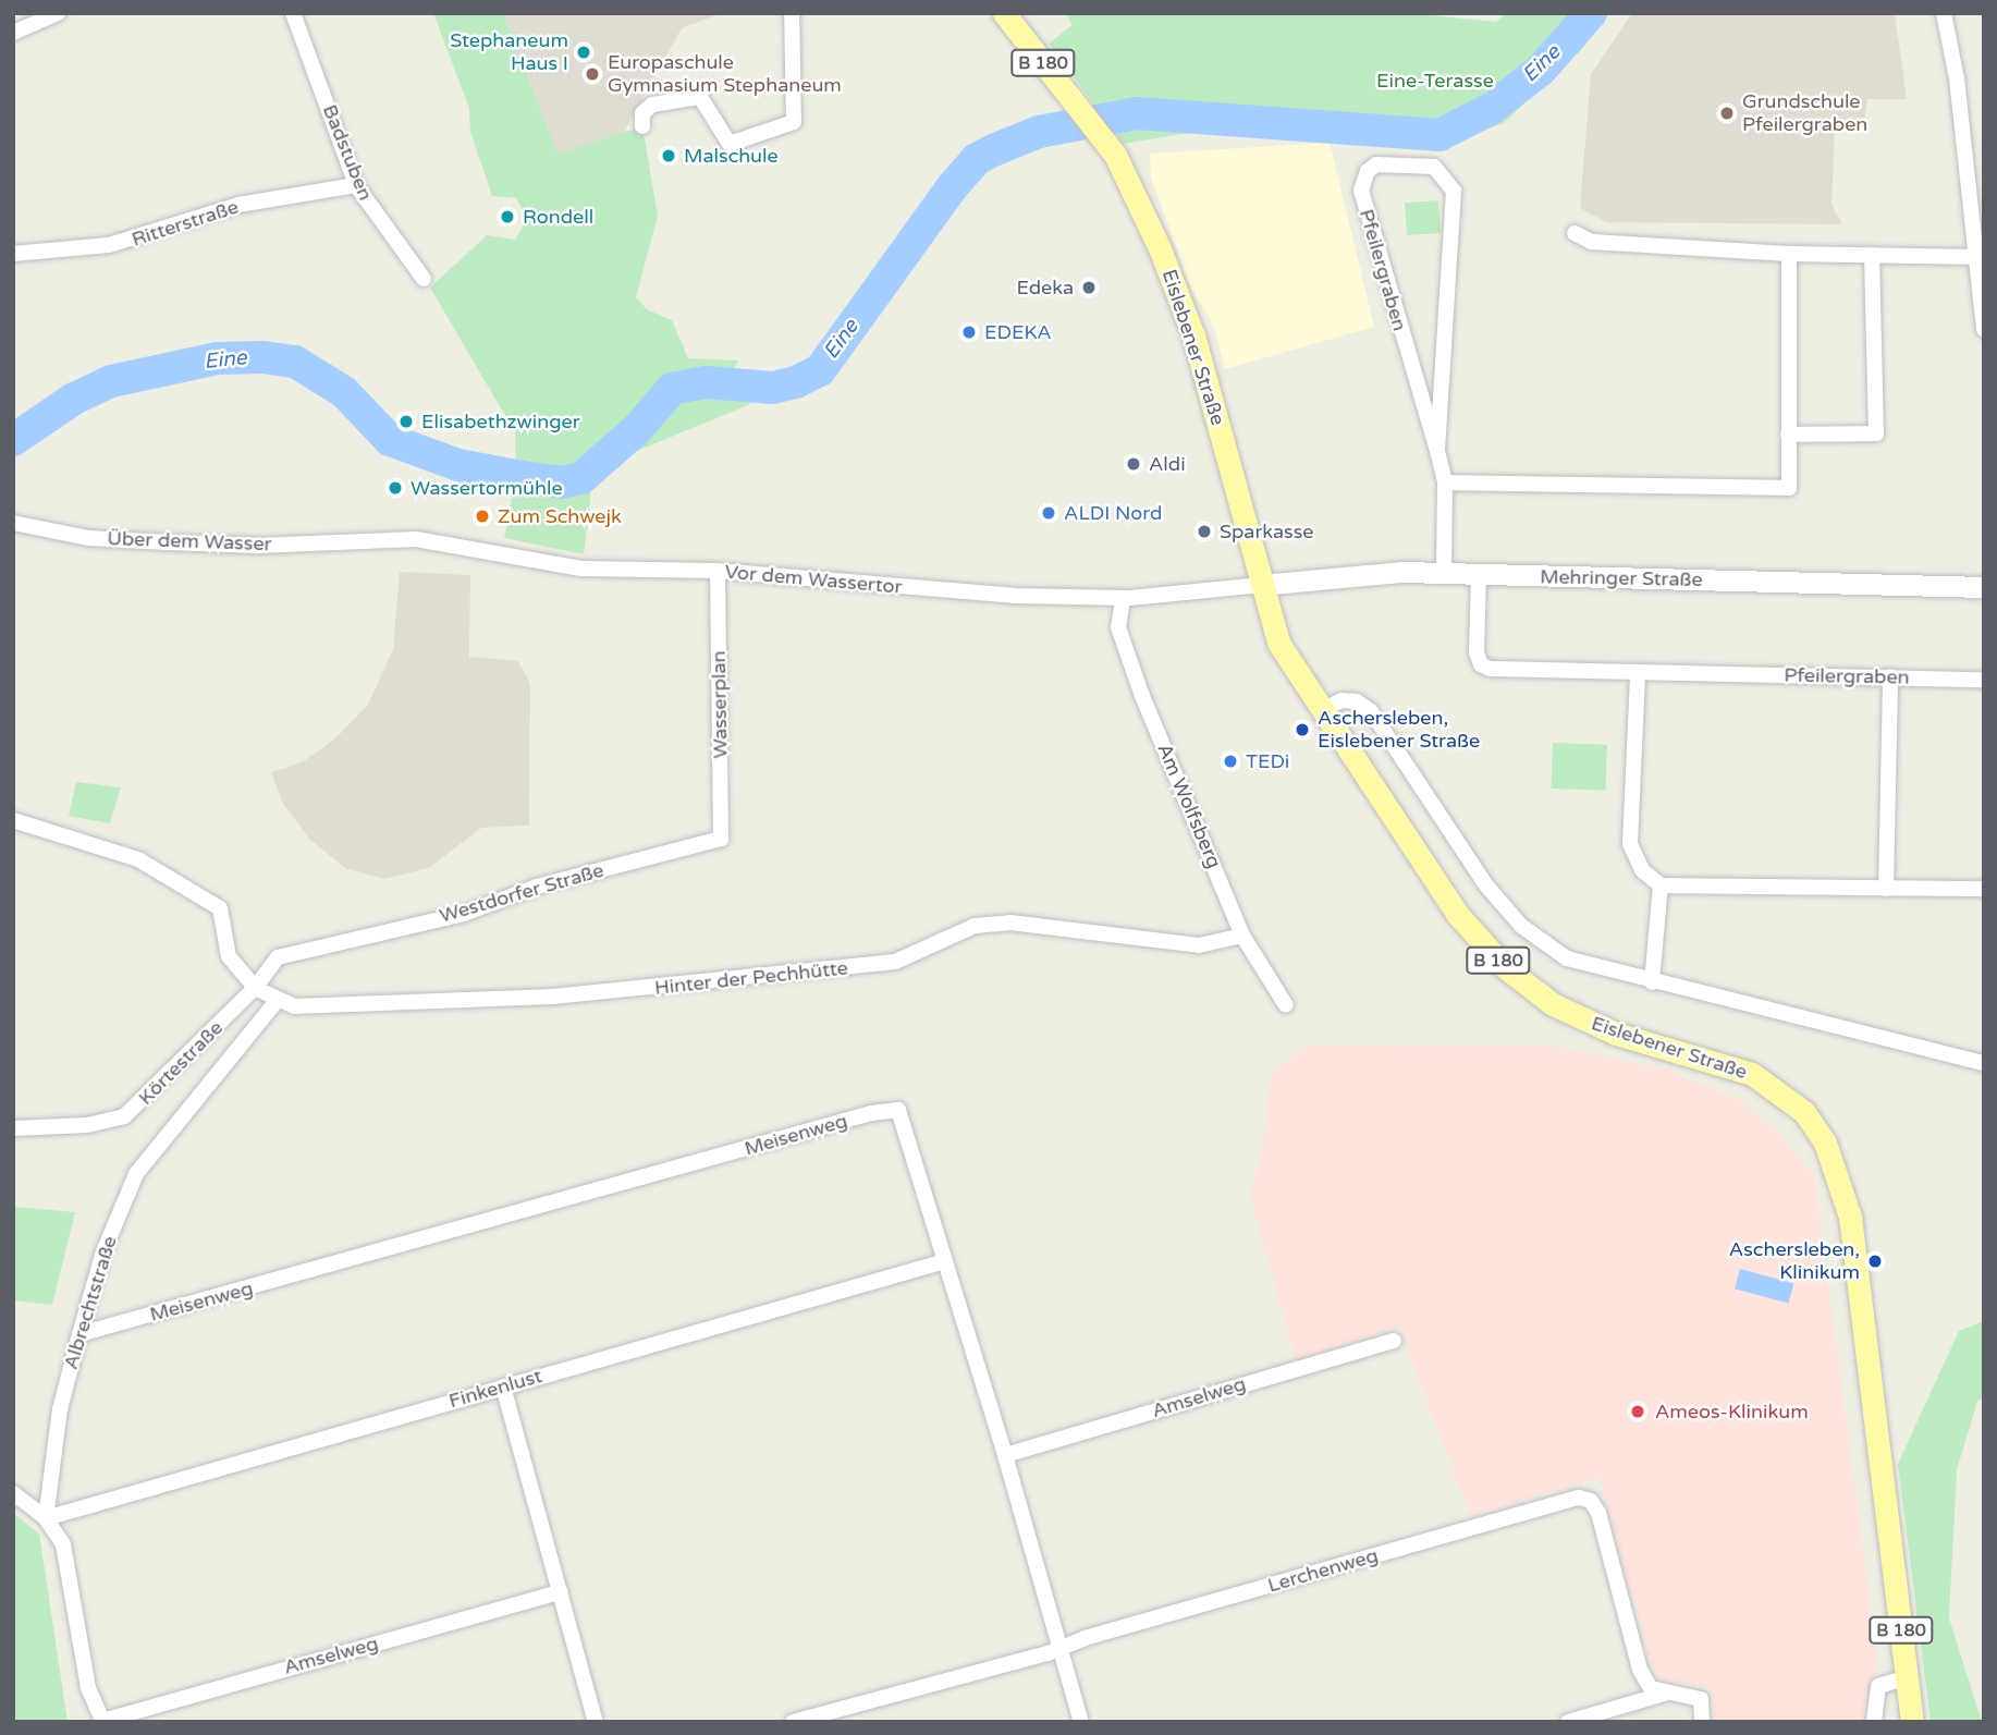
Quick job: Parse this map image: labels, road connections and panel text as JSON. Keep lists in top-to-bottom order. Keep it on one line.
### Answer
{"streets":{"main road":["B 180","Eislebener Straße","Mehringer Straße"],"street":["Badstuben","Ritterstraße","Pfeilergraben","Über dem Wasser","Vor dem Wassertor","Wasserplan","Am Wolfsberg","Westdorfer Straße","Hinter der Pechhütte","Körtestraße","Meisenweg","Albrechtstraße","Finkenlust","Amselweg","Lerchenweg"]},"crossings":[["Badstuben","Ritterstraße"],["Pfeilergraben","Mehringer Straße"],["Eislebener Straße","Mehringer Straße"],["Eislebener Straße","Vor dem Wassertor"],["Über dem Wasser","Vor dem Wassertor"],["Mehringer Straße","Vor dem Wassertor"],["Vor dem Wassertor","Wasserplan"],["Vor dem Wassertor","Am Wolfsberg"],["Wasserplan","Westdorfer Straße"],["Am Wolfsberg","Hinter der Pechhütte"],["Westdorfer Straße","Körtestraße"],["Hinter der Pechhütte","Körtestraße"],["Hinter der Pechhütte","Albrechtstraße"],["Meisenweg","Albrechtstraße"],["Meisenweg","Finkenlust"],["Meisenweg","Amselweg"],["Meisenweg","Lerchenweg"],["Albrechtstraße","Finkenlust"]],"water":["Eine"],"parks":["Eine-Terasse"],"places":["Stephaneum Haus I","Europaschule Gymnasium Stephaneum","Grundschule Pfeilergraben","Malschule","Rondell","Edeka","EDEKA","Elisabethzwinger","Aldi","Wassertormühle","ALDI Nord","Zum Schwejk","Sparkasse","Aschersleben, Eislebener Straße","TEDi","Aschersleben, Klinikum","Ameos-Klinikum"]}
